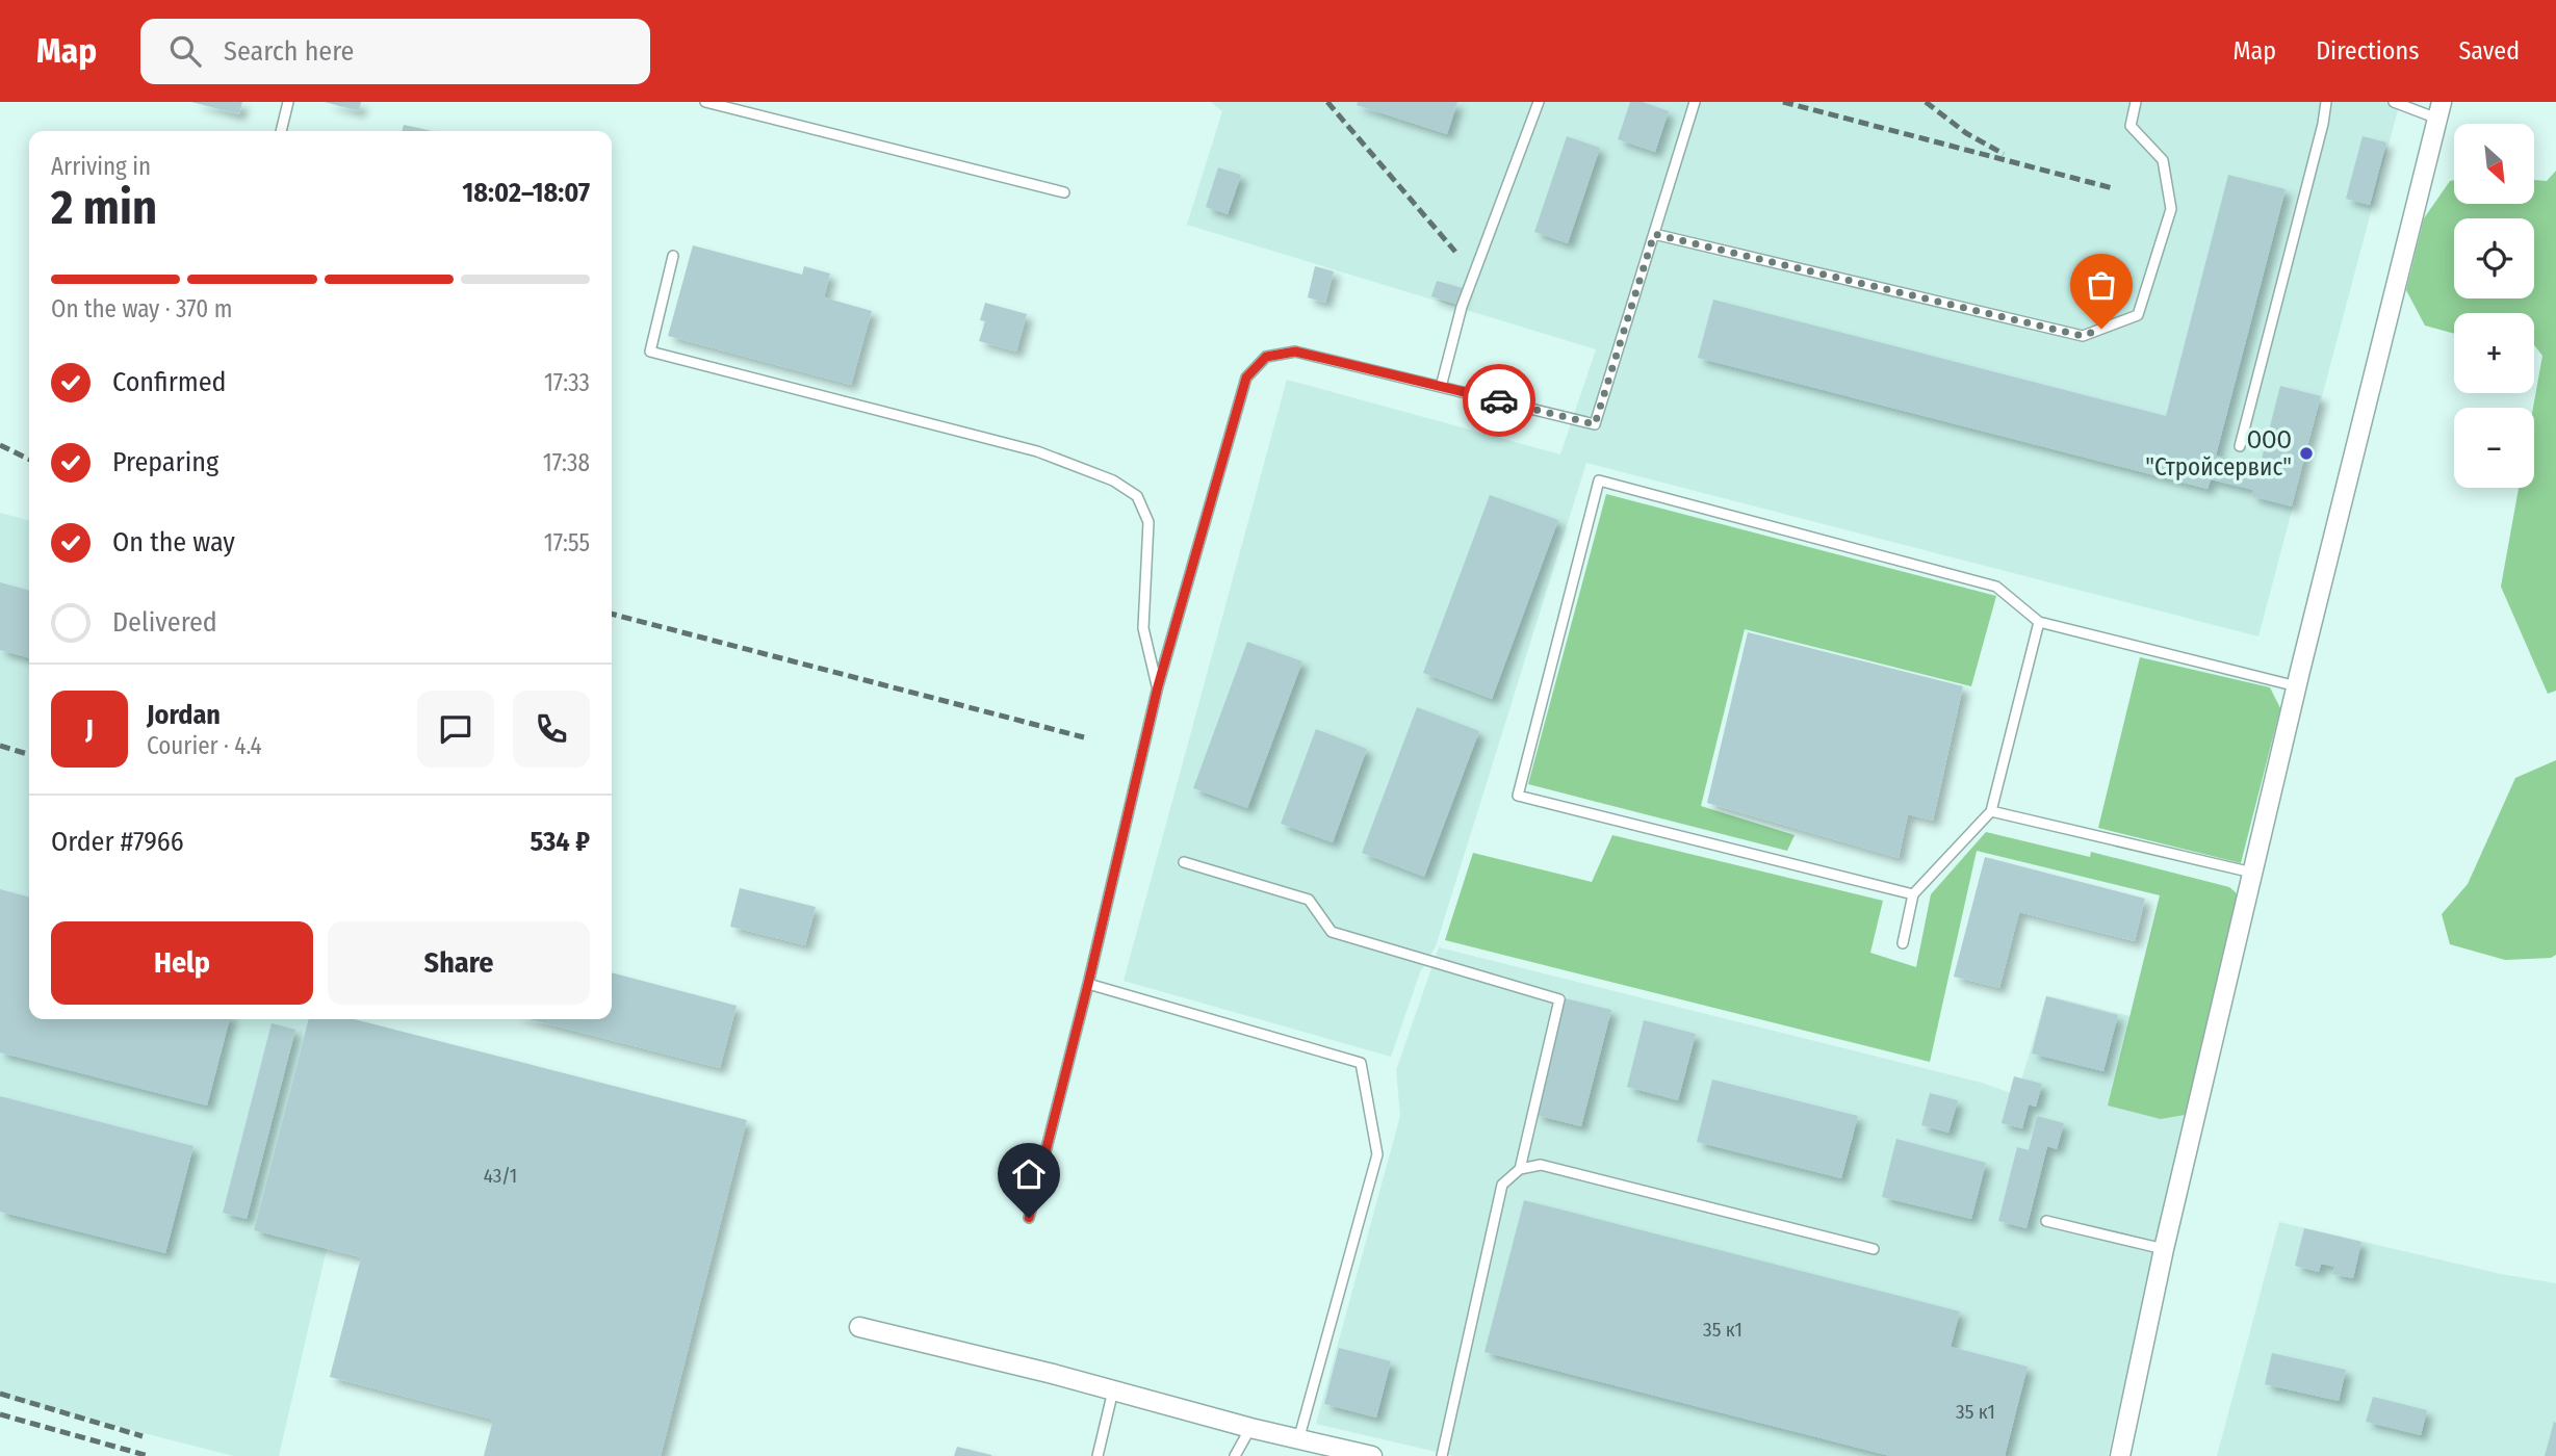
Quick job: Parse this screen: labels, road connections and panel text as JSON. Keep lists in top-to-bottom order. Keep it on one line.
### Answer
{"places":["ООО \"Стройсервис\""],"house_numbers":["43/1","35 к1","35 к1"],"north":"bottom right","page":{"header":"Map","search":"Search here","nav":["Map","Directions","Saved"],"map_buttons":["+","−"],"heading":["2 min","Arriving in","18:02–18:07"],"panel":["Jordan","Courier · 4.4","Order #7966","534 ₽"],"bar":"On the way · 370 m","list":[["Confirmed","17:33"],["Preparing","17:38"],["On the way","17:55"],"Delivered"],"round":"J","buttons":["Help","Share"]}}
